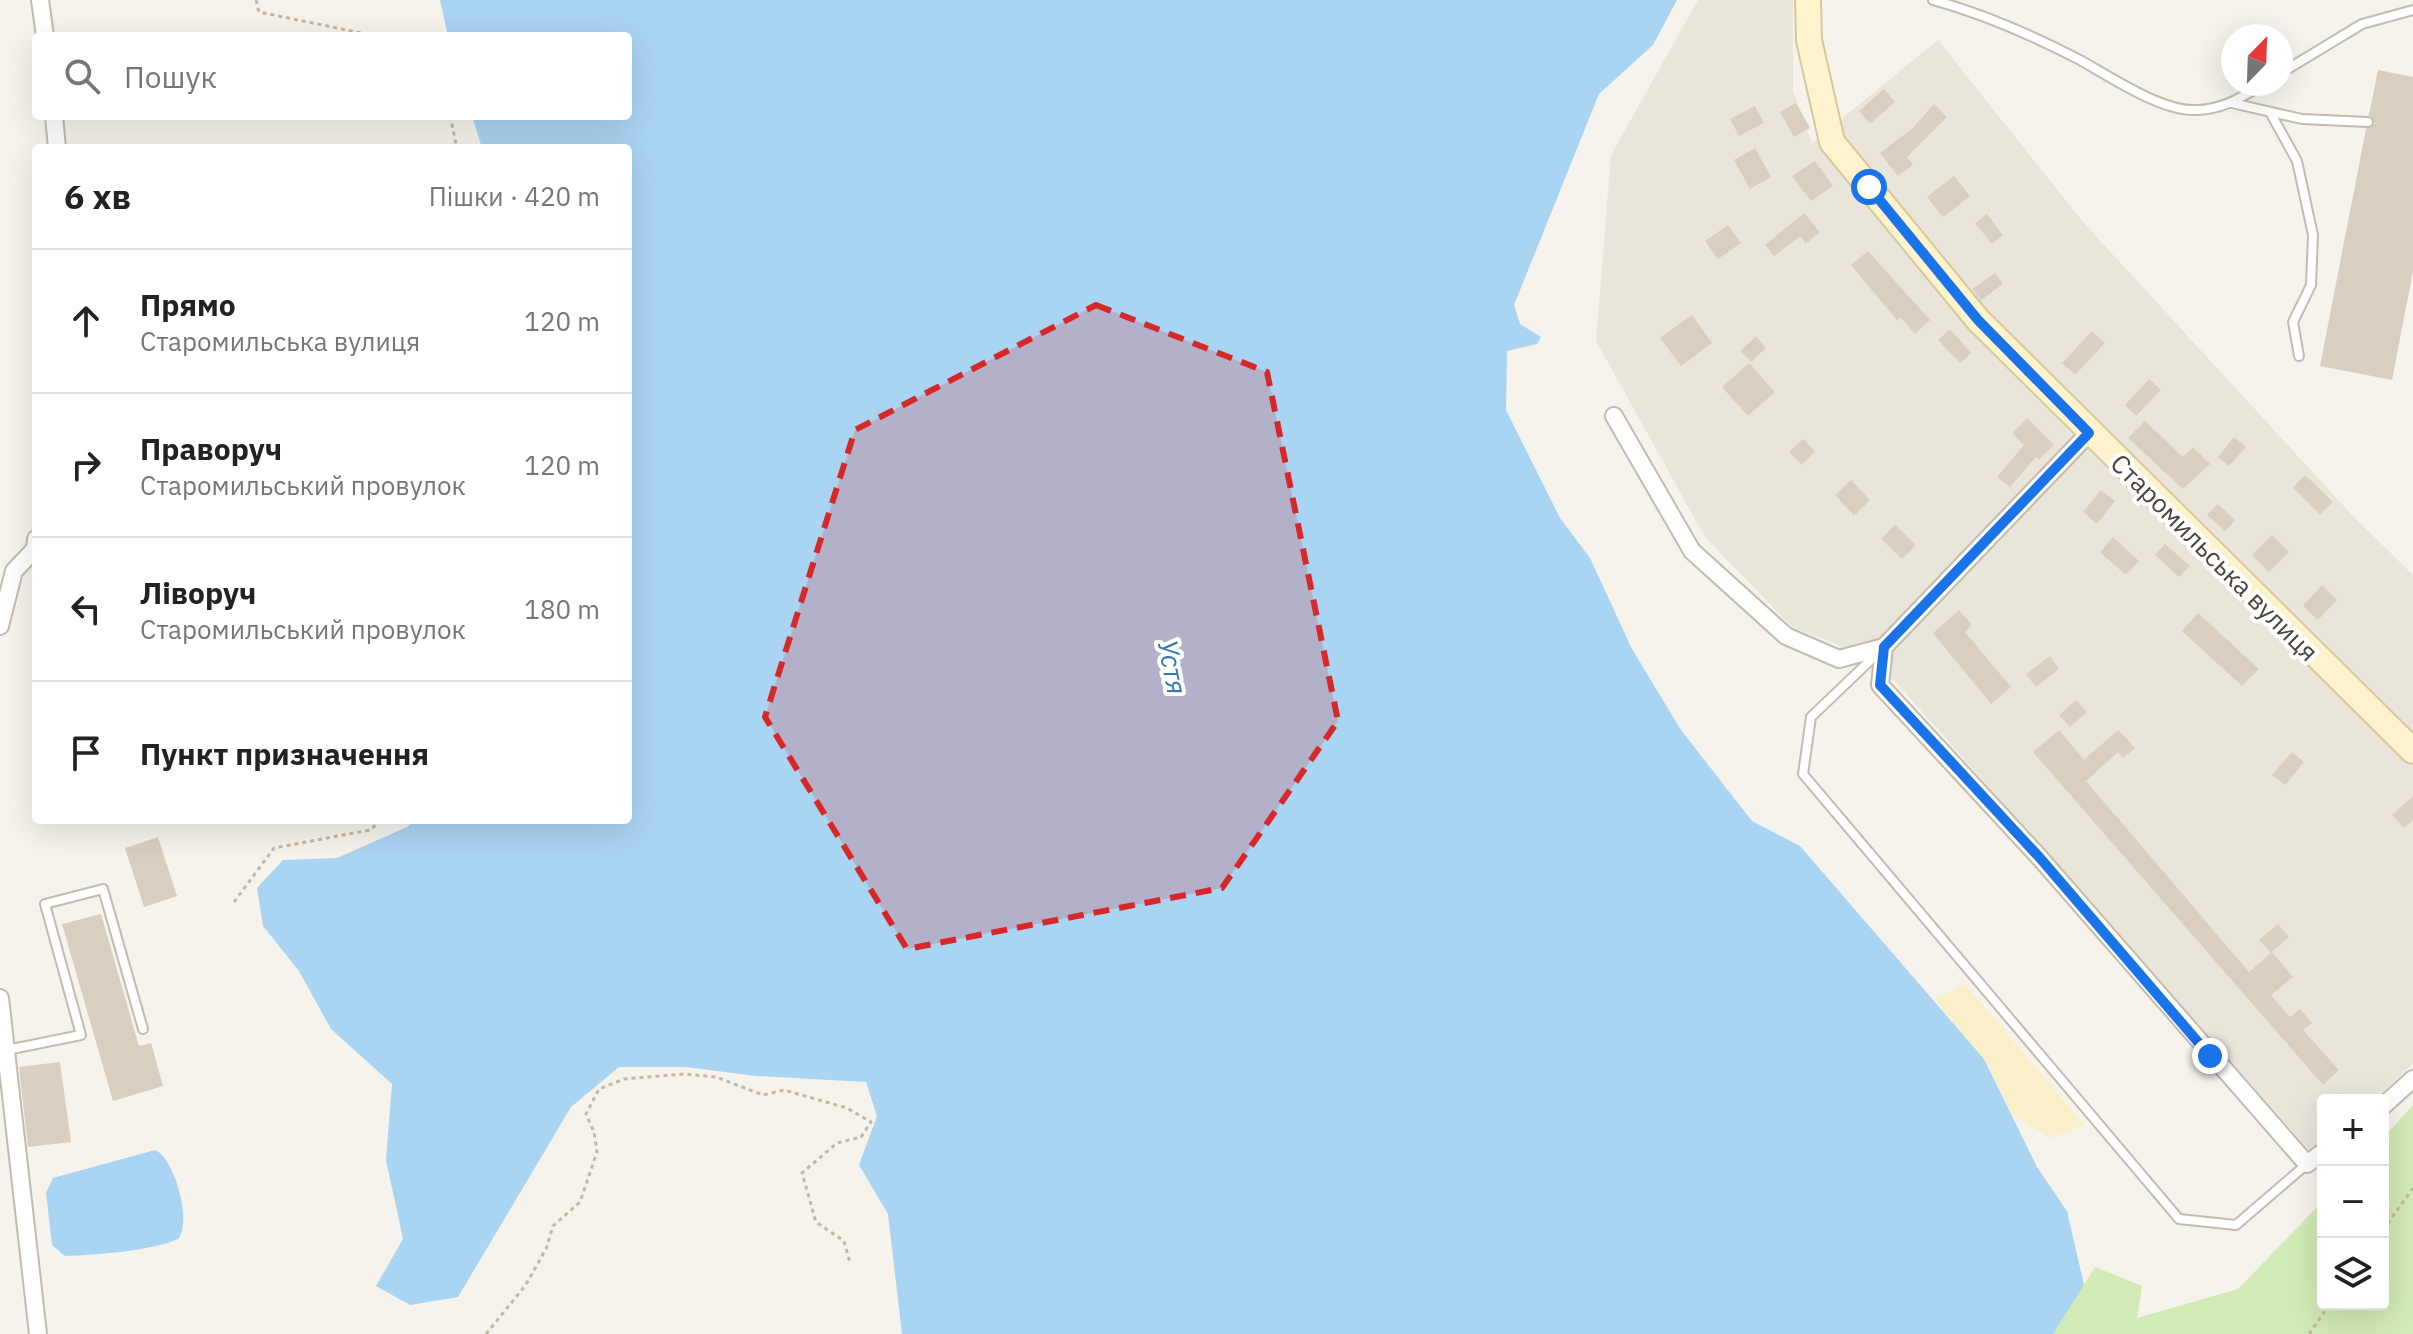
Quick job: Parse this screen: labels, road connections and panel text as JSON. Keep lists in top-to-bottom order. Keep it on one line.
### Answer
{"streets":{"street":["Старомильська вулиця"]},"water":["Устя"],"north":"top right","page":{"search":"Пошук","heading":["6 хв","Пішки · 420 m"],"list":[["Прямо","Старомильська вулиця","120 m"],["Праворуч","Старомильський провулок","120 m"],["Ліворуч","Старомильський провулок","180 m"],"Пункт призначення"],"map_buttons":["+","−"]}}
